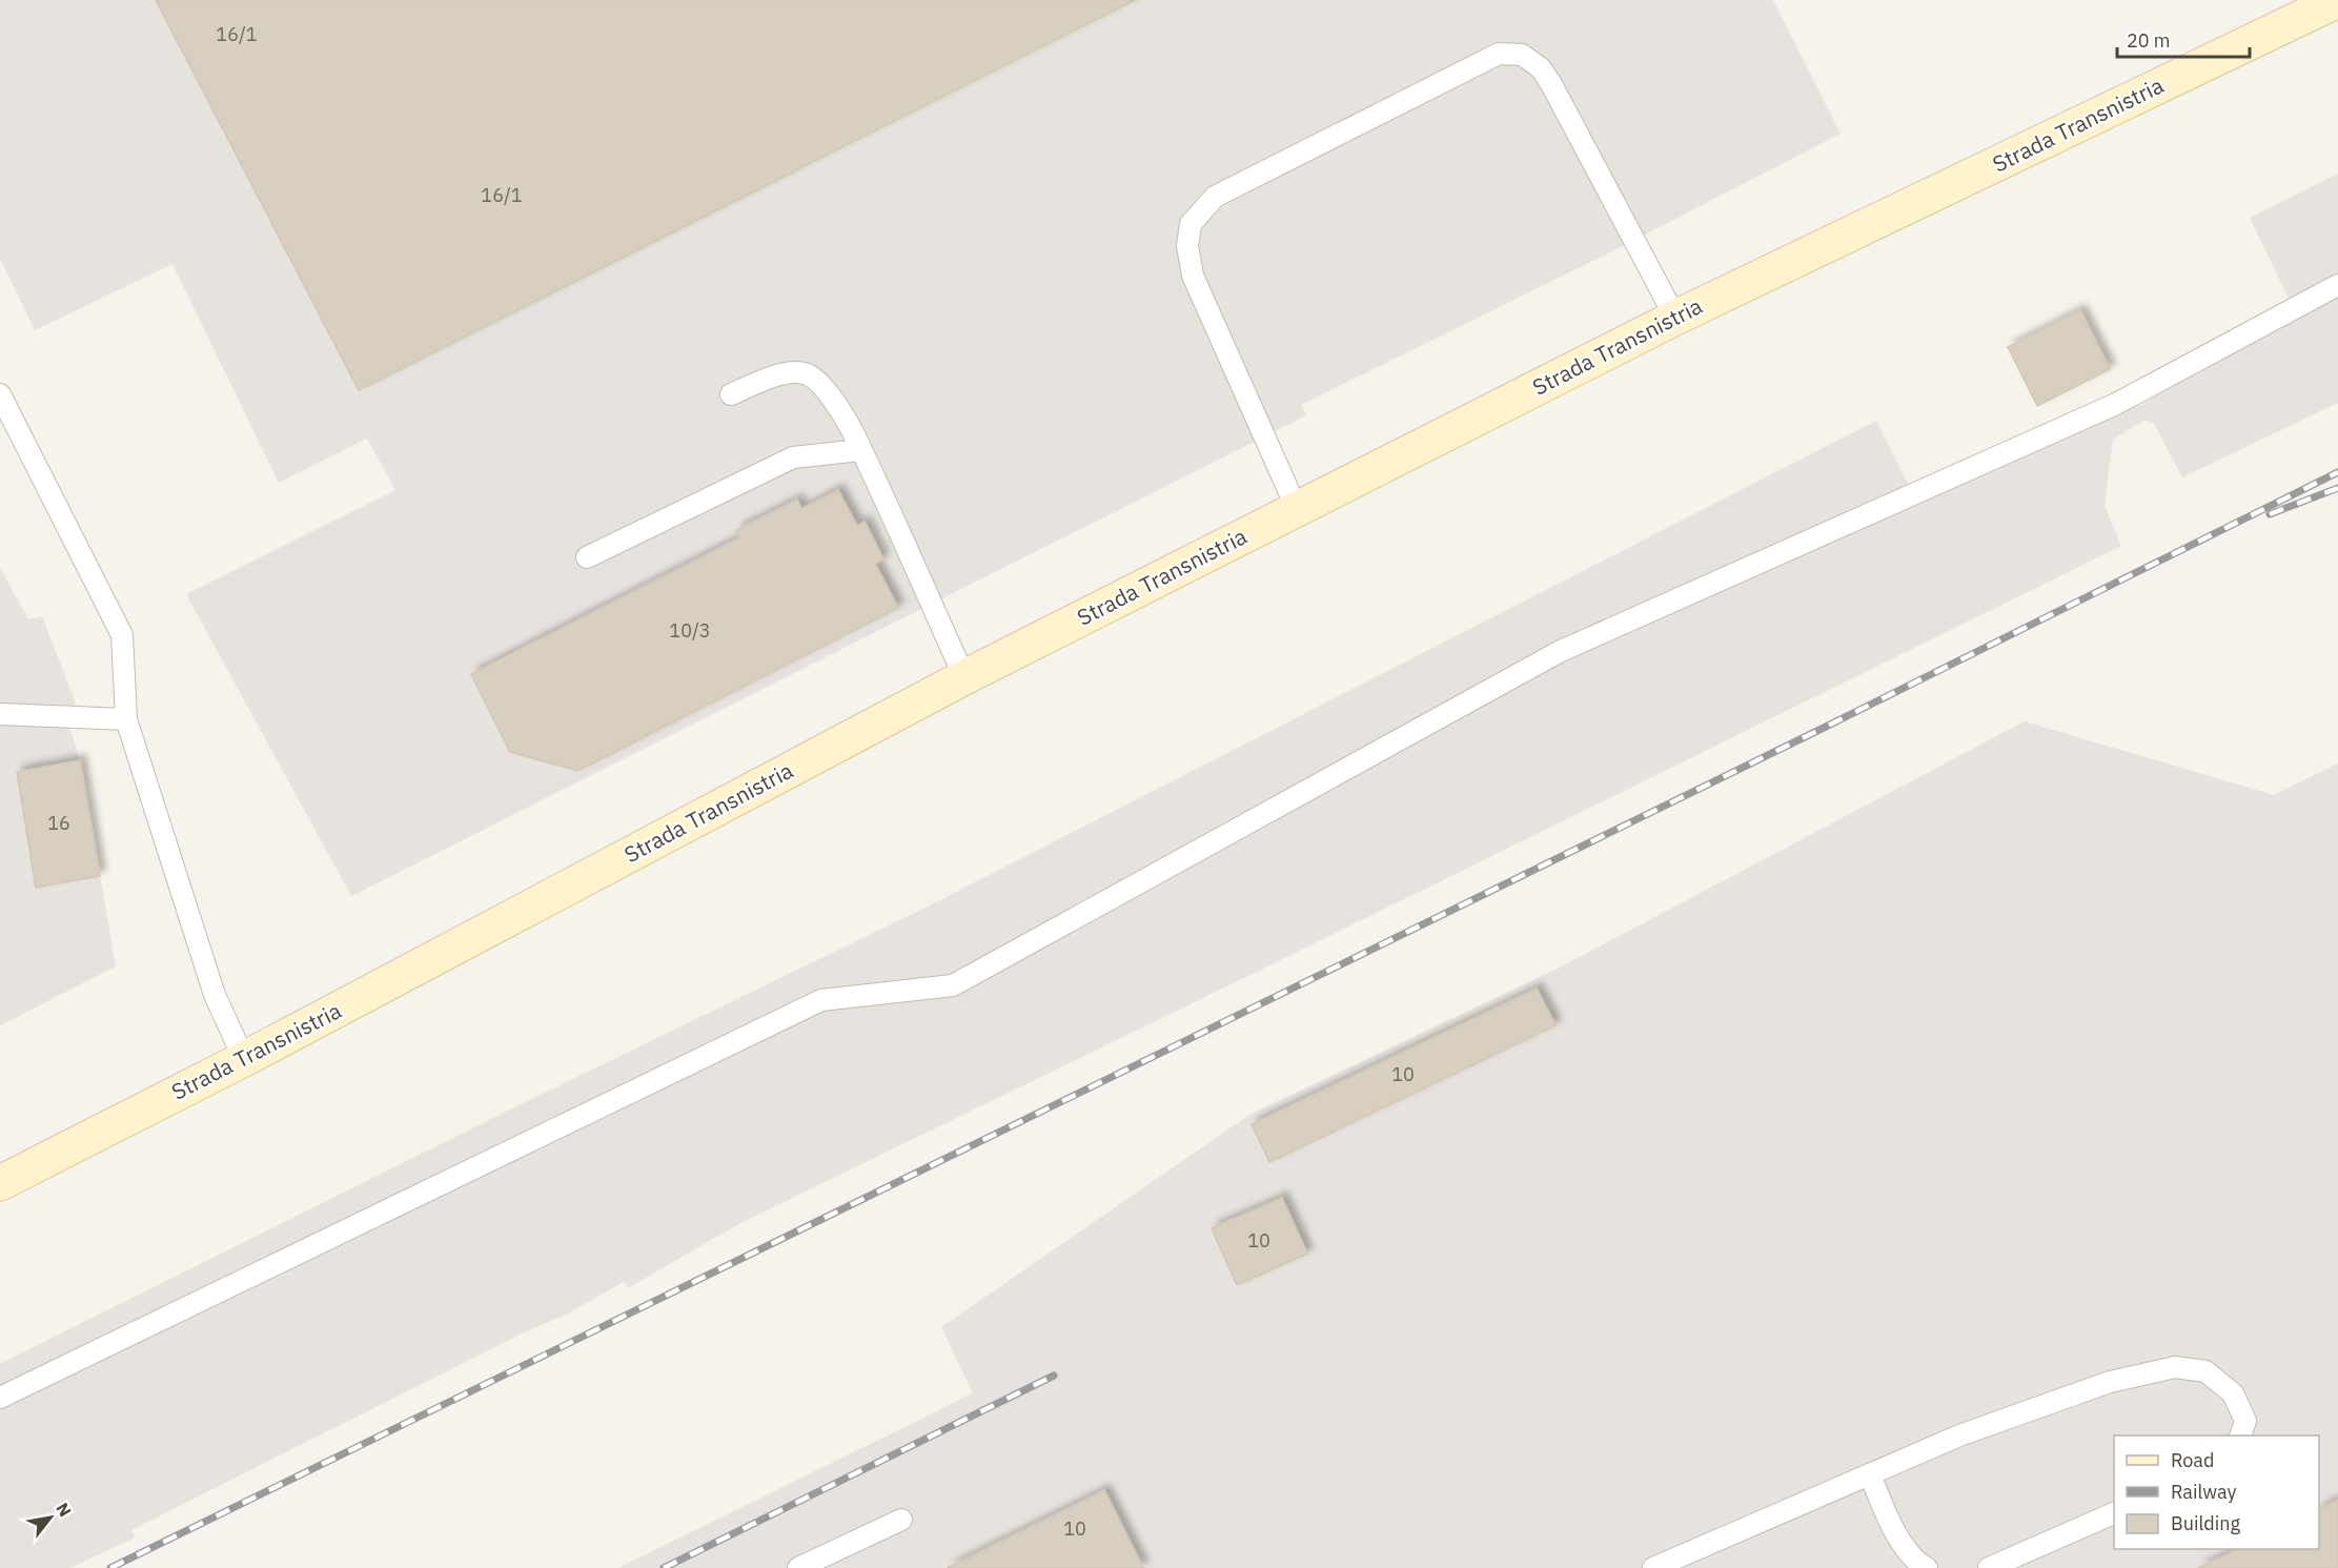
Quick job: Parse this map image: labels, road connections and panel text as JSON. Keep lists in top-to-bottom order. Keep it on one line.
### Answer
{"streets":{"street":["Strada Transnistria"]},"house_numbers":["16/1","16/1","10/3","16","10","10","10"],"legend":["Road","Railway","Building"],"scale_bar":"20 m","north":"top right"}
